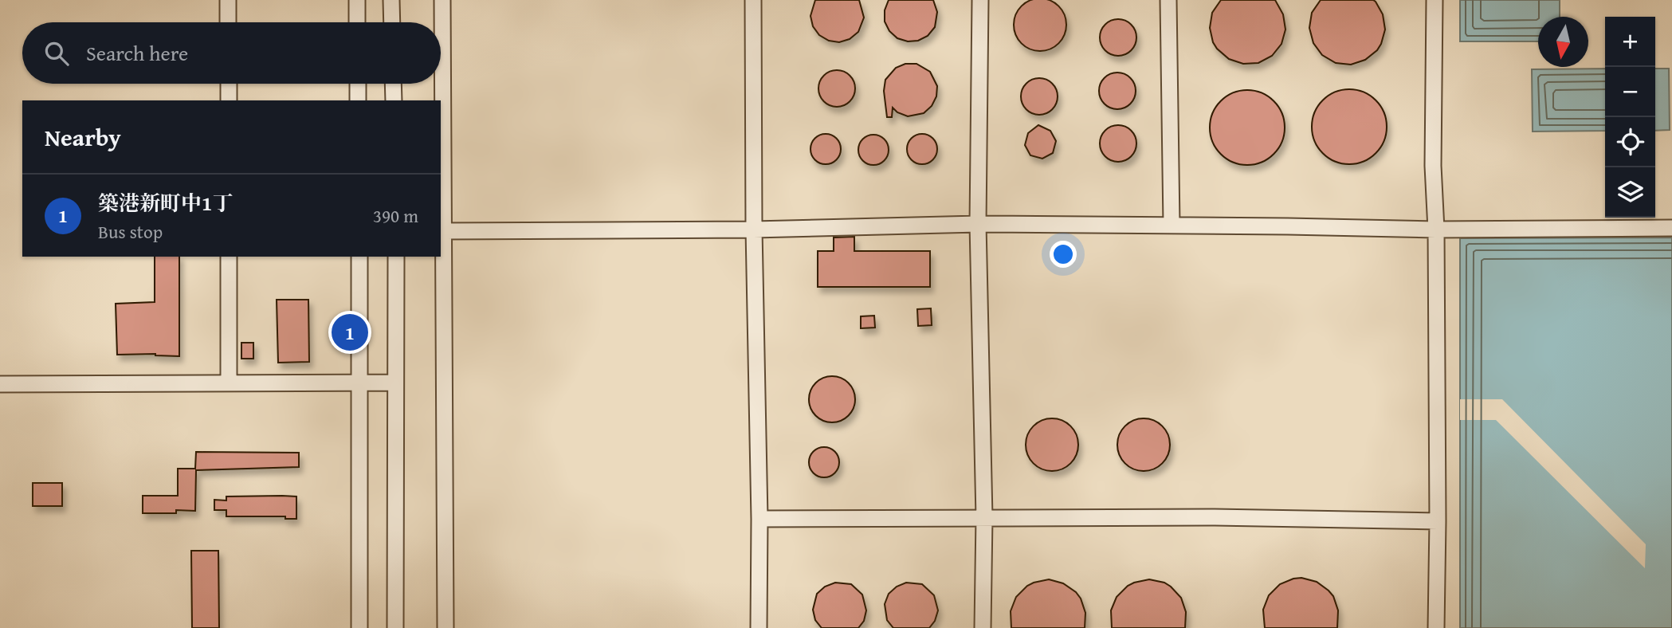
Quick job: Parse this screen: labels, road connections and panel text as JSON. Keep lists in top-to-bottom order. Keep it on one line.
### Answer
{"north":"bottom","page":{"map_buttons":["+","−"],"search":"Search here","heading":"Nearby","list":[{"mark":"1","name":"築港新町中1丁","note":"Bus stop","value":"390 m"}],"pins":"1"}}
